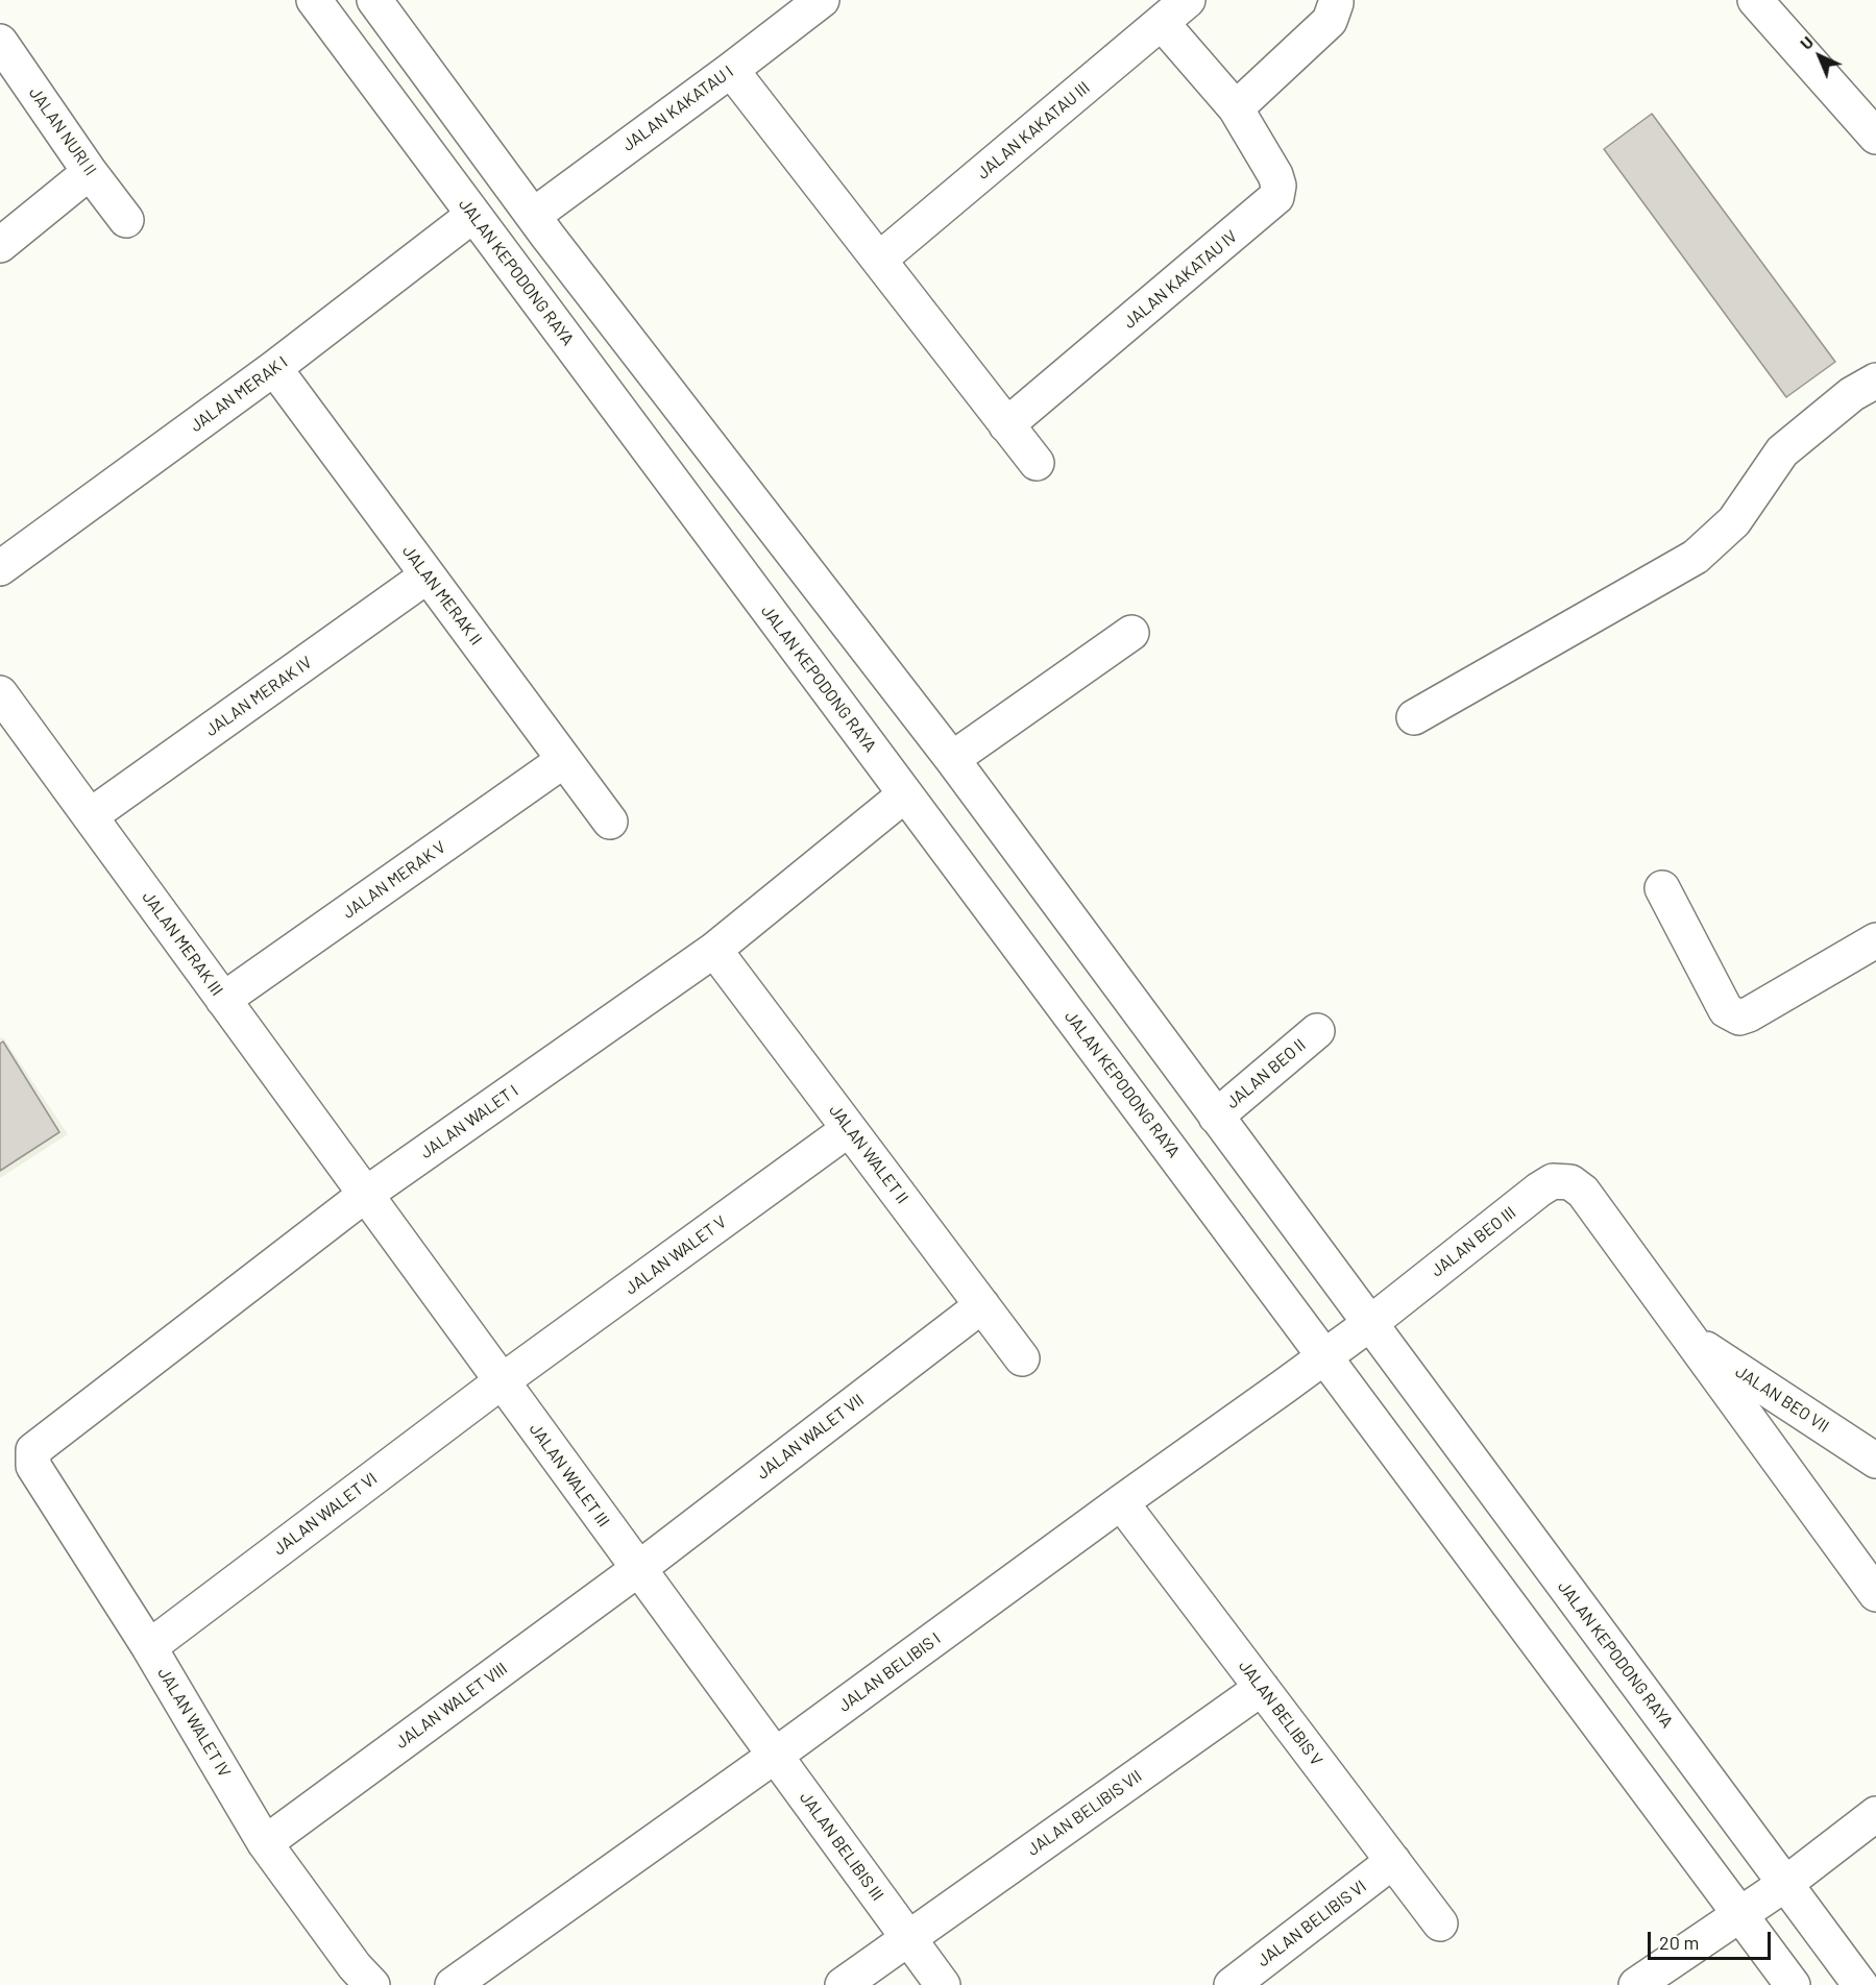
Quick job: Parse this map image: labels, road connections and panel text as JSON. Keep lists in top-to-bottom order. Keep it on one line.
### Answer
{"streets":{"street":["JALAN KAKATAU I","JALAN KAKATAU III","JALAN NURI II","JALAN KEPODONG RAYA","JALAN KAKATAU IV","JALAN MERAK I","JALAN MERAK II","JALAN MERAK IV","JALAN MERAK V","JALAN MERAK III","JALAN BEO II","JALAN WALET I","JALAN WALET II","JALAN BEO III","JALAN WALET V","JALAN BEO VII","JALAN WALET VII","JALAN WALET III","JALAN WALET VI","JALAN BELIBIS I","JALAN WALET VIII","JALAN BELIBIS V","JALAN WALET IV","JALAN BELIBIS VII","JALAN BELIBIS III","JALAN BELIBIS VI"]},"crossings":[["JALAN KAKATAU I","JALAN KEPODONG RAYA"],["JALAN KAKATAU III","JALAN KAKATAU IV"],["JALAN KEPODONG RAYA","JALAN MERAK I"],["JALAN KEPODONG RAYA","JALAN BEO II"],["JALAN KEPODONG RAYA","JALAN WALET I"],["JALAN KEPODONG RAYA","JALAN BEO III"],["JALAN KEPODONG RAYA","JALAN BELIBIS I"],["JALAN MERAK I","JALAN MERAK II"],["JALAN MERAK II","JALAN MERAK IV"],["JALAN MERAK II","JALAN MERAK V"],["JALAN MERAK IV","JALAN MERAK III"],["JALAN MERAK V","JALAN MERAK III"],["JALAN MERAK III","JALAN WALET I"],["JALAN MERAK III","JALAN WALET III"],["JALAN WALET I","JALAN WALET II"],["JALAN WALET I","JALAN WALET III"],["JALAN WALET I","JALAN WALET IV"],["JALAN WALET II","JALAN WALET V"],["JALAN WALET II","JALAN WALET VII"],["JALAN BEO III","JALAN BEO VII"],["JALAN WALET V","JALAN WALET III"],["JALAN WALET V","JALAN WALET VI"],["JALAN WALET VII","JALAN WALET III"],["JALAN WALET VII","JALAN WALET VIII"],["JALAN WALET III","JALAN WALET VI"],["JALAN WALET III","JALAN BELIBIS I"],["JALAN WALET III","JALAN WALET VIII"],["JALAN WALET III","JALAN BELIBIS III"],["JALAN WALET VI","JALAN WALET IV"],["JALAN BELIBIS I","JALAN BELIBIS V"],["JALAN BELIBIS I","JALAN BELIBIS III"],["JALAN WALET VIII","JALAN WALET IV"],["JALAN BELIBIS V","JALAN BELIBIS VII"],["JALAN BELIBIS V","JALAN BELIBIS VI"],["JALAN BELIBIS VII","JALAN BELIBIS III"]],"scale_bar":"20 m","north":"top left"}
